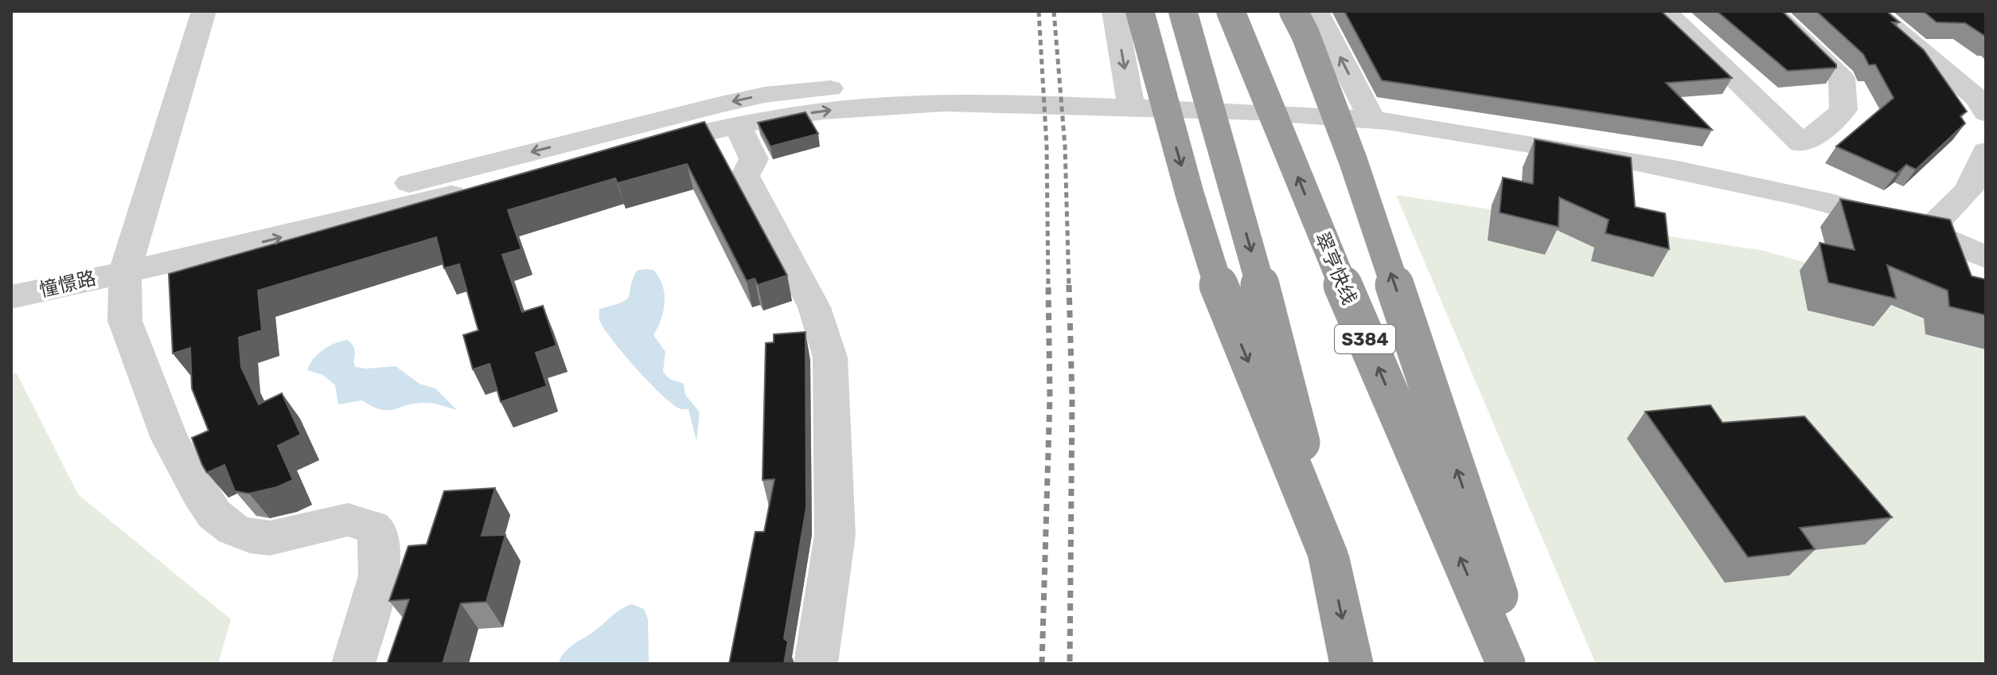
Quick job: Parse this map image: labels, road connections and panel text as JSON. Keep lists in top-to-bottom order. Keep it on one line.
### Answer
{"streets":{"highway":["翠亨快线","S384"],"street":["憧憬路"]}}
